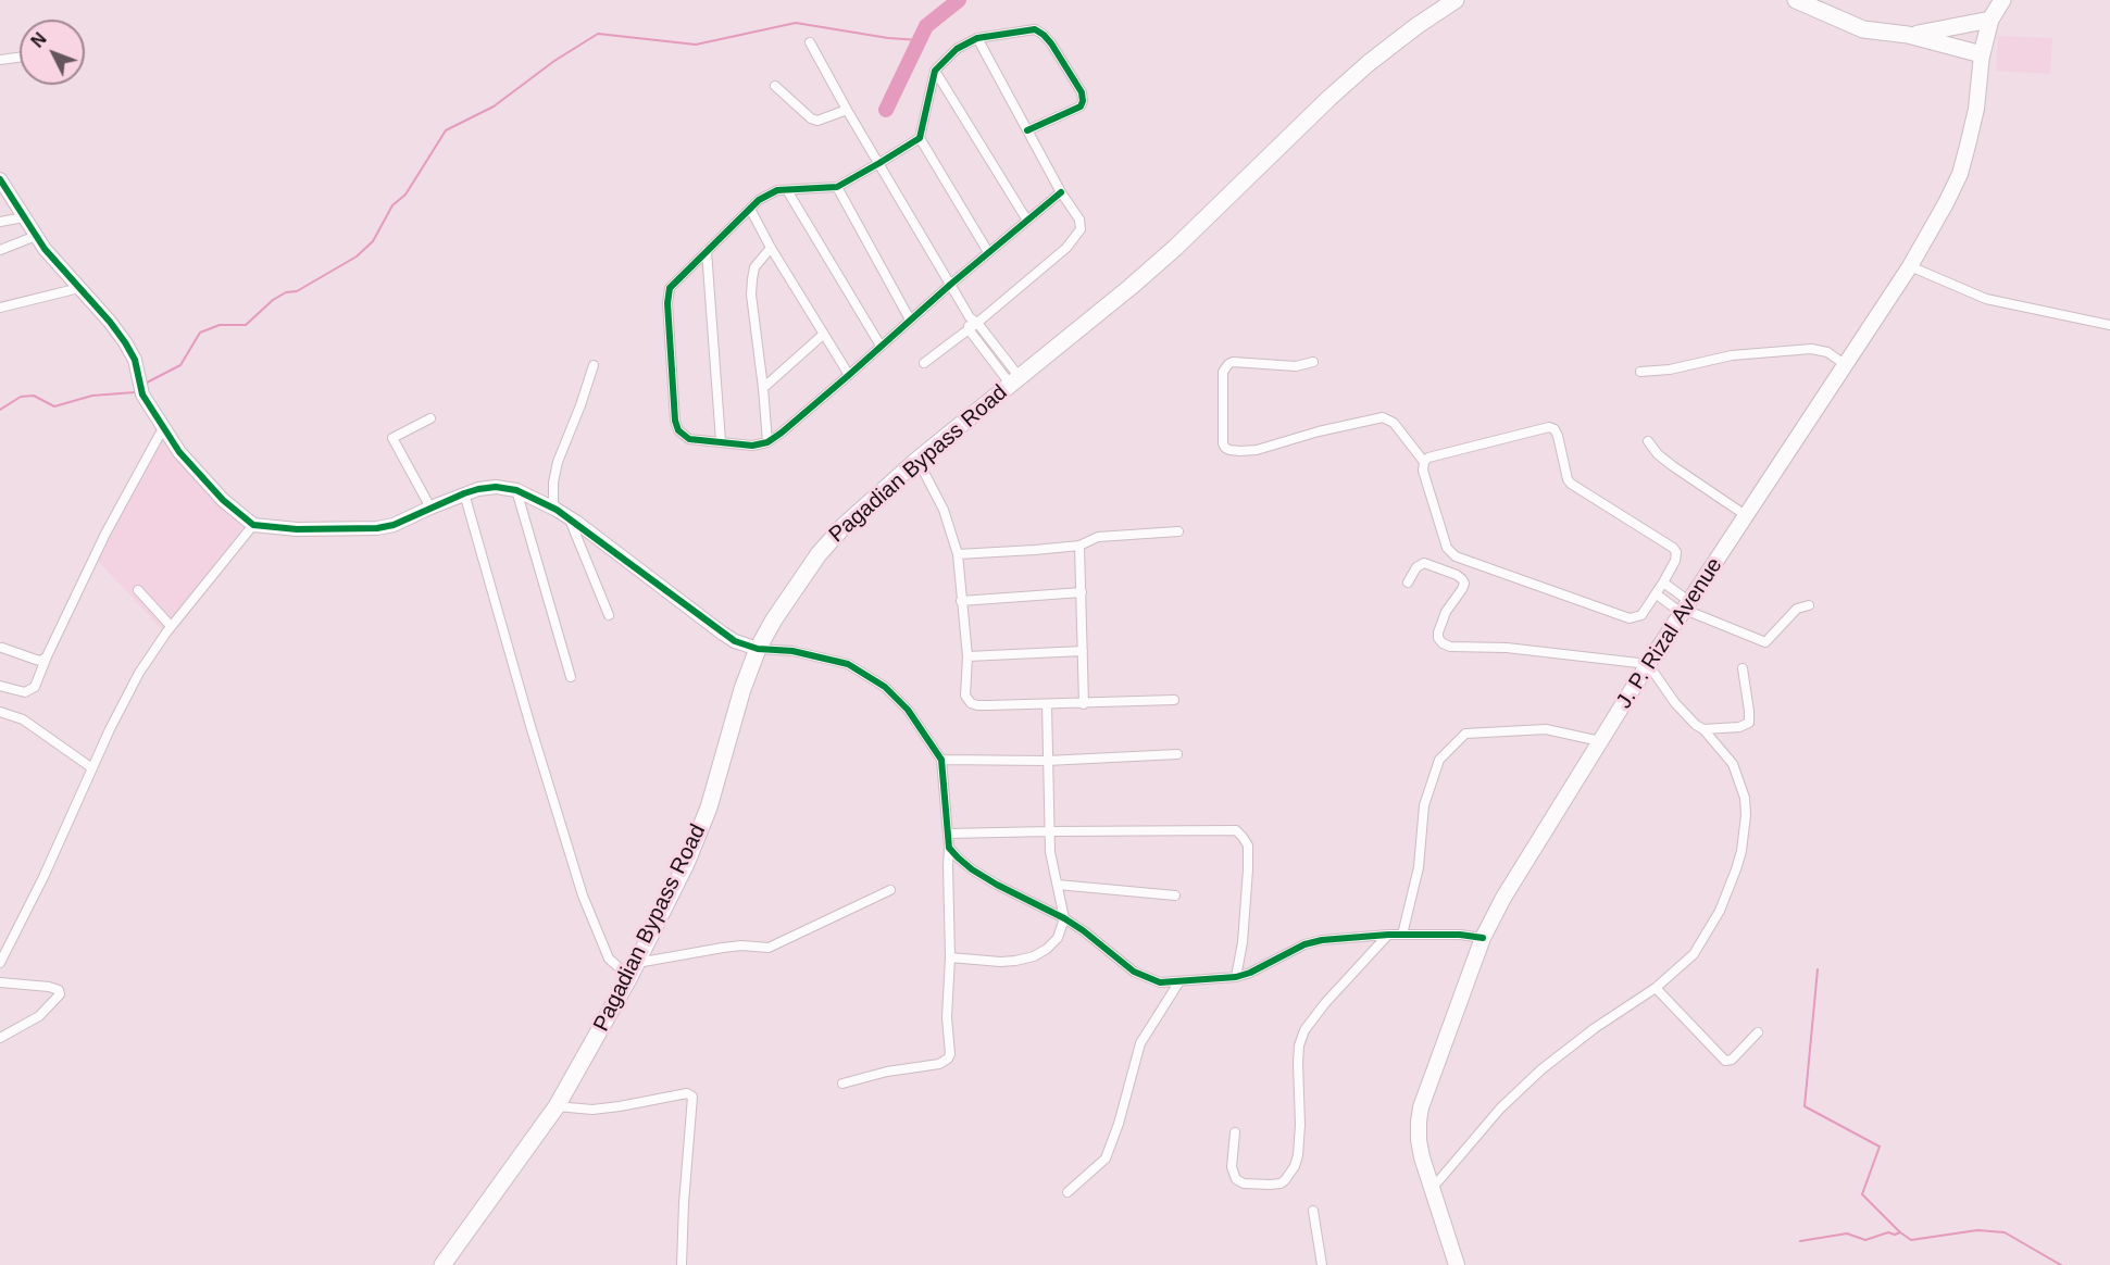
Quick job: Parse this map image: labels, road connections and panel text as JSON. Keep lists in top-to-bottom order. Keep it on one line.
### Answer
{"streets":{"highway":["Pagadian Bypass Road","J. P. Rizal Avenue"]},"north":"top left"}
